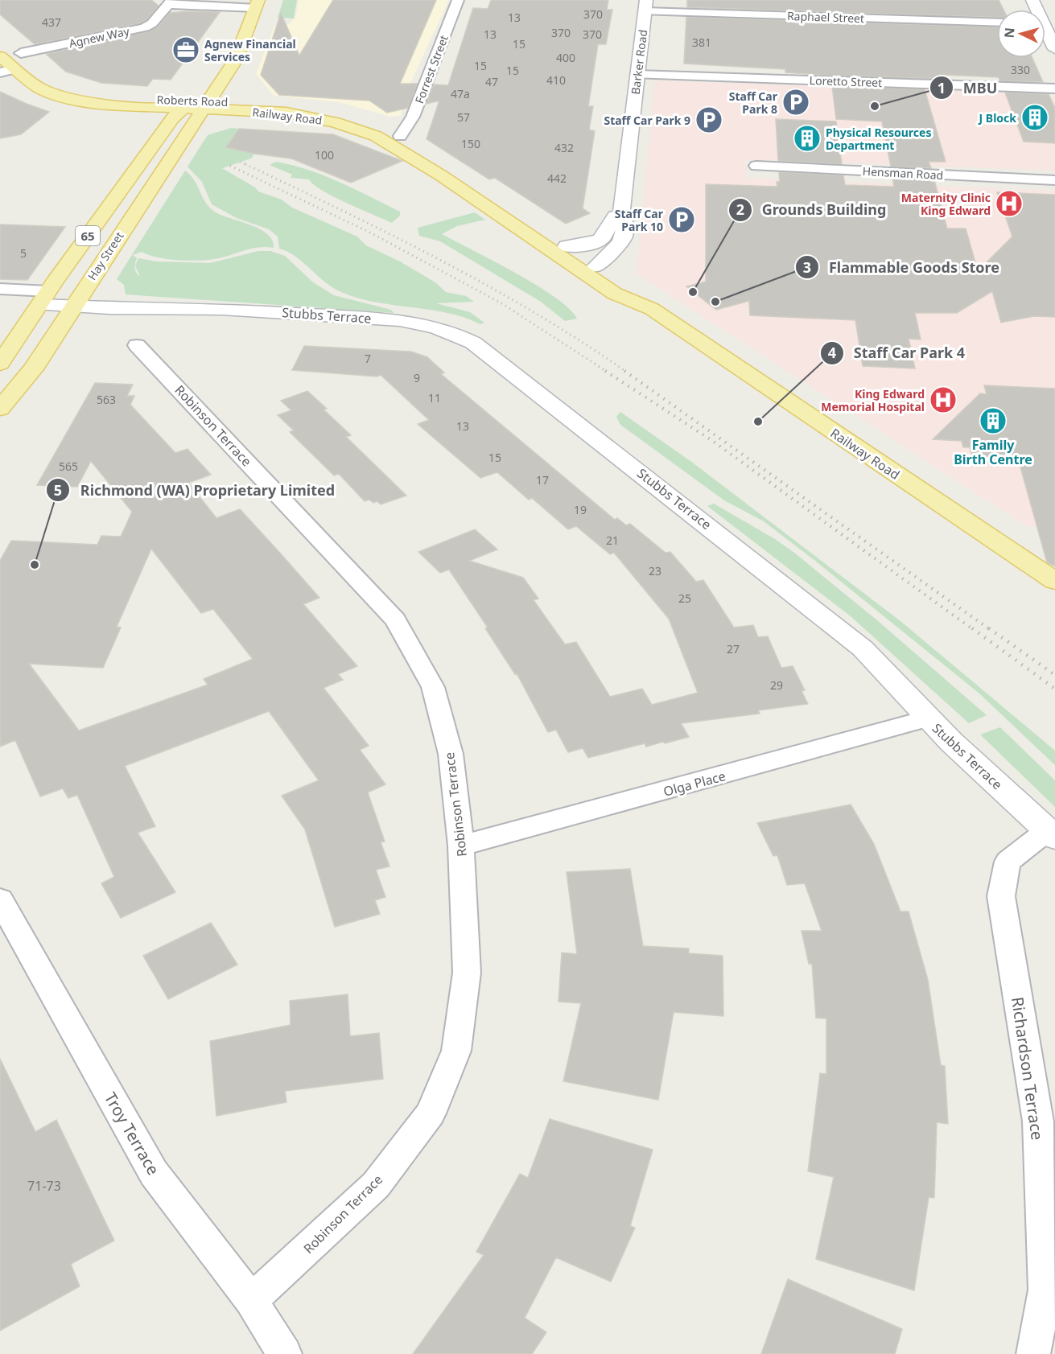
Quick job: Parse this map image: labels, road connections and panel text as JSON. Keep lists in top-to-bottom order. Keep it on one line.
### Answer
{"streets":{"main road":["Roberts Road","Railway Road","65","Hay Street"],"street":["Raphael Street","Agnew Way","Barker Road","Forrest Street","Loretto Street","Hensman Road","Stubbs Terrace","Robinson Terrace","Olga Place","Richardson Terrace","Troy Terrace"]},"crossings":[["Raphael Street","Barker Road"],["Barker Road","Loretto Street"],["Barker Road","Railway Road"],["Forrest Street","Roberts Road"],["Roberts Road","Railway Road"],["Roberts Road","Hay Street"],["Railway Road","Hay Street"],["Hay Street","Stubbs Terrace"],["Stubbs Terrace","Olga Place"],["Stubbs Terrace","Richardson Terrace"],["Robinson Terrace","Olga Place"],["Robinson Terrace","Troy Terrace"]],"places":{"office":["Agnew Financial Services"],"parking":["Staff Car Park 8","Staff Car Park 9","Staff Car Park 10"],"other":["MBU","Grounds Building","Flammable Goods Store","Staff Car Park 4","Richmond (WA) Proprietary Limited"],"building":["J Block","Physical Resources Department","Family Birth Centre"],"hospital":["Maternity Clinic King Edward","King Edward Memorial Hospital"]},"house_numbers":["370","13","437","370","13","370","381","15","400","15","330","15","410","47","47a","57","150","432","100","442","5","7","9","11","563","13","15","565","17","19","21","23","25","27","29","71-73"],"north":"left"}
